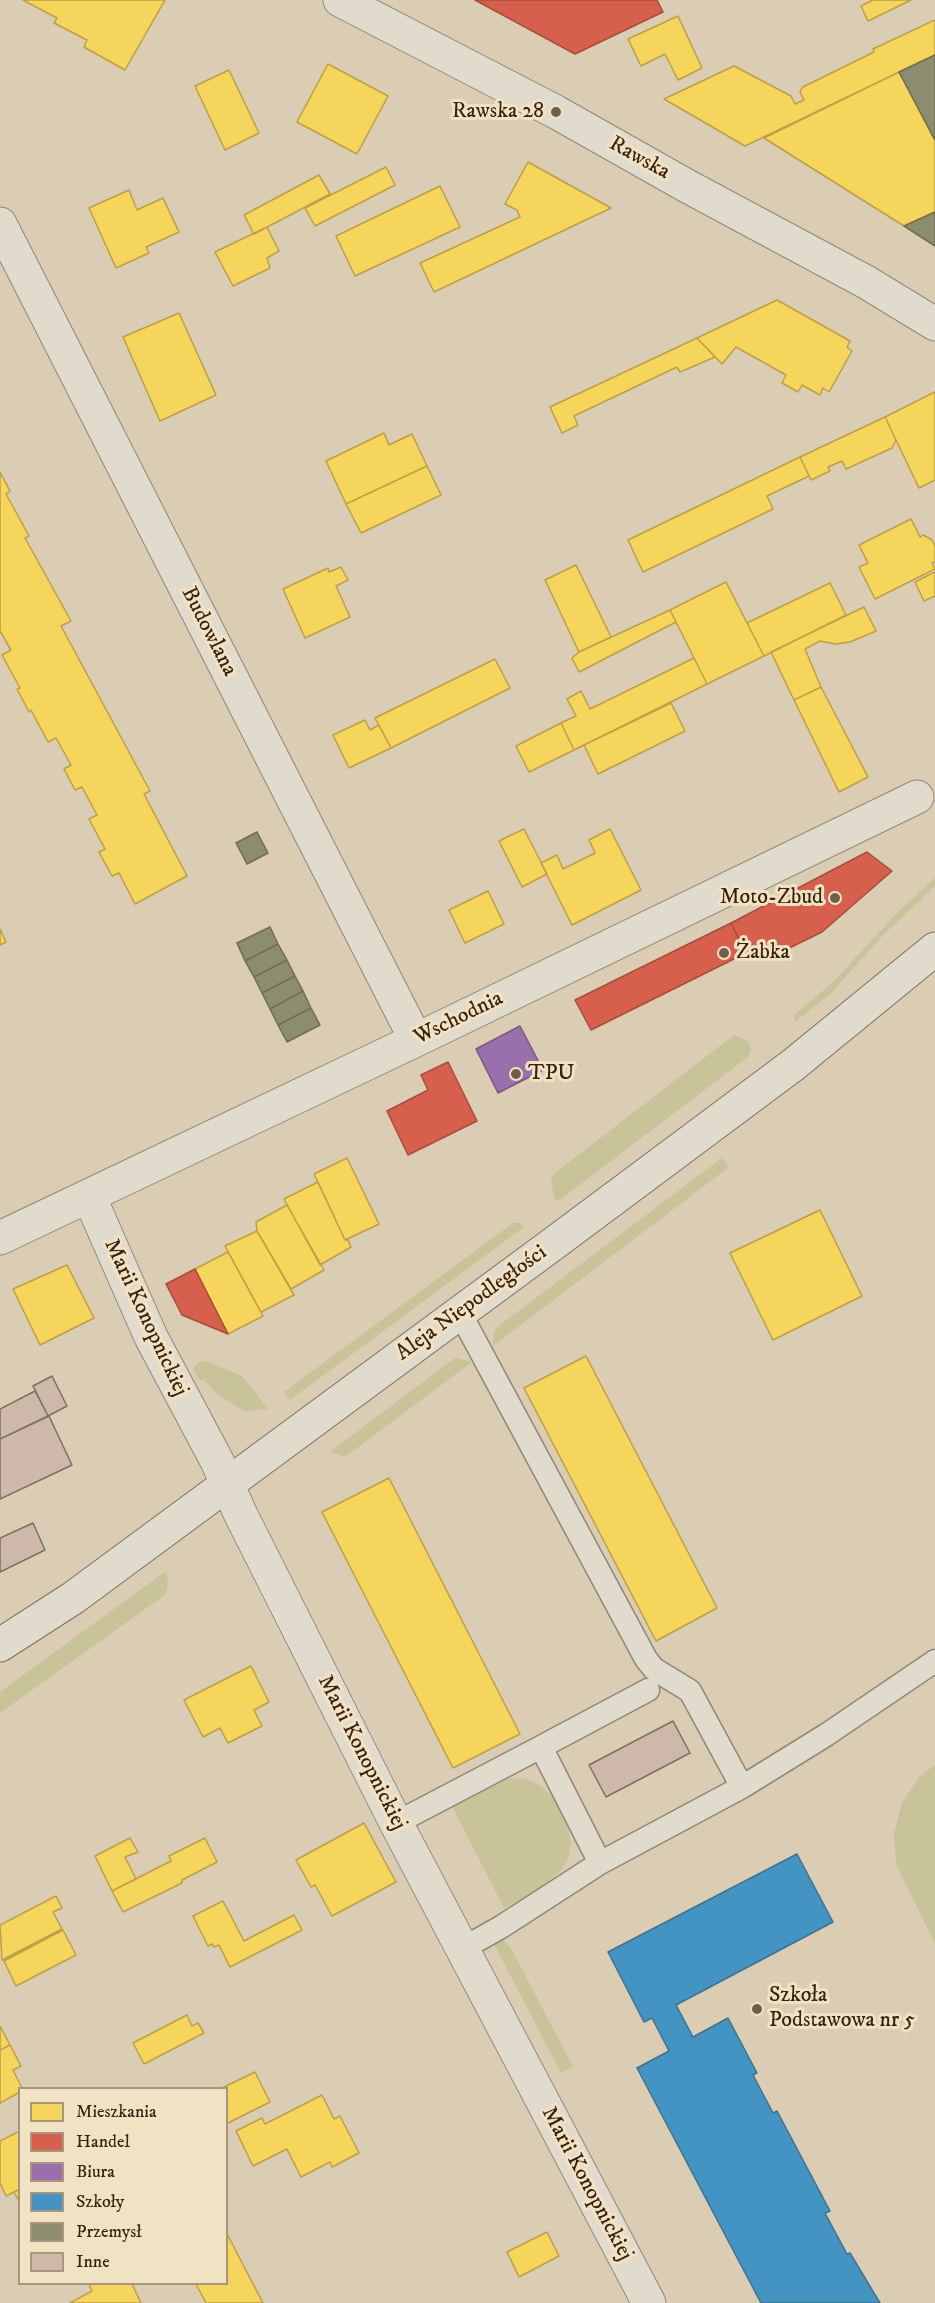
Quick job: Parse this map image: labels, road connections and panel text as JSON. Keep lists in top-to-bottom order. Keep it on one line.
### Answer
{"streets":{"street":["Rawska","Budowlana","Wschodnia","Aleja Niepodległości","Marii Konopnickiej"]},"crossings":[["Budowlana","Wschodnia"],["Wschodnia","Marii Konopnickiej"],["Aleja Niepodległości","Marii Konopnickiej"]],"places":["Rawska 28","Moto-Zbud","Żabka","TPU","Szkoła Podstawowa nr 5"],"legend":["Mieszkania","Handel","Biura","Szkoły","Przemysł","Inne"]}
